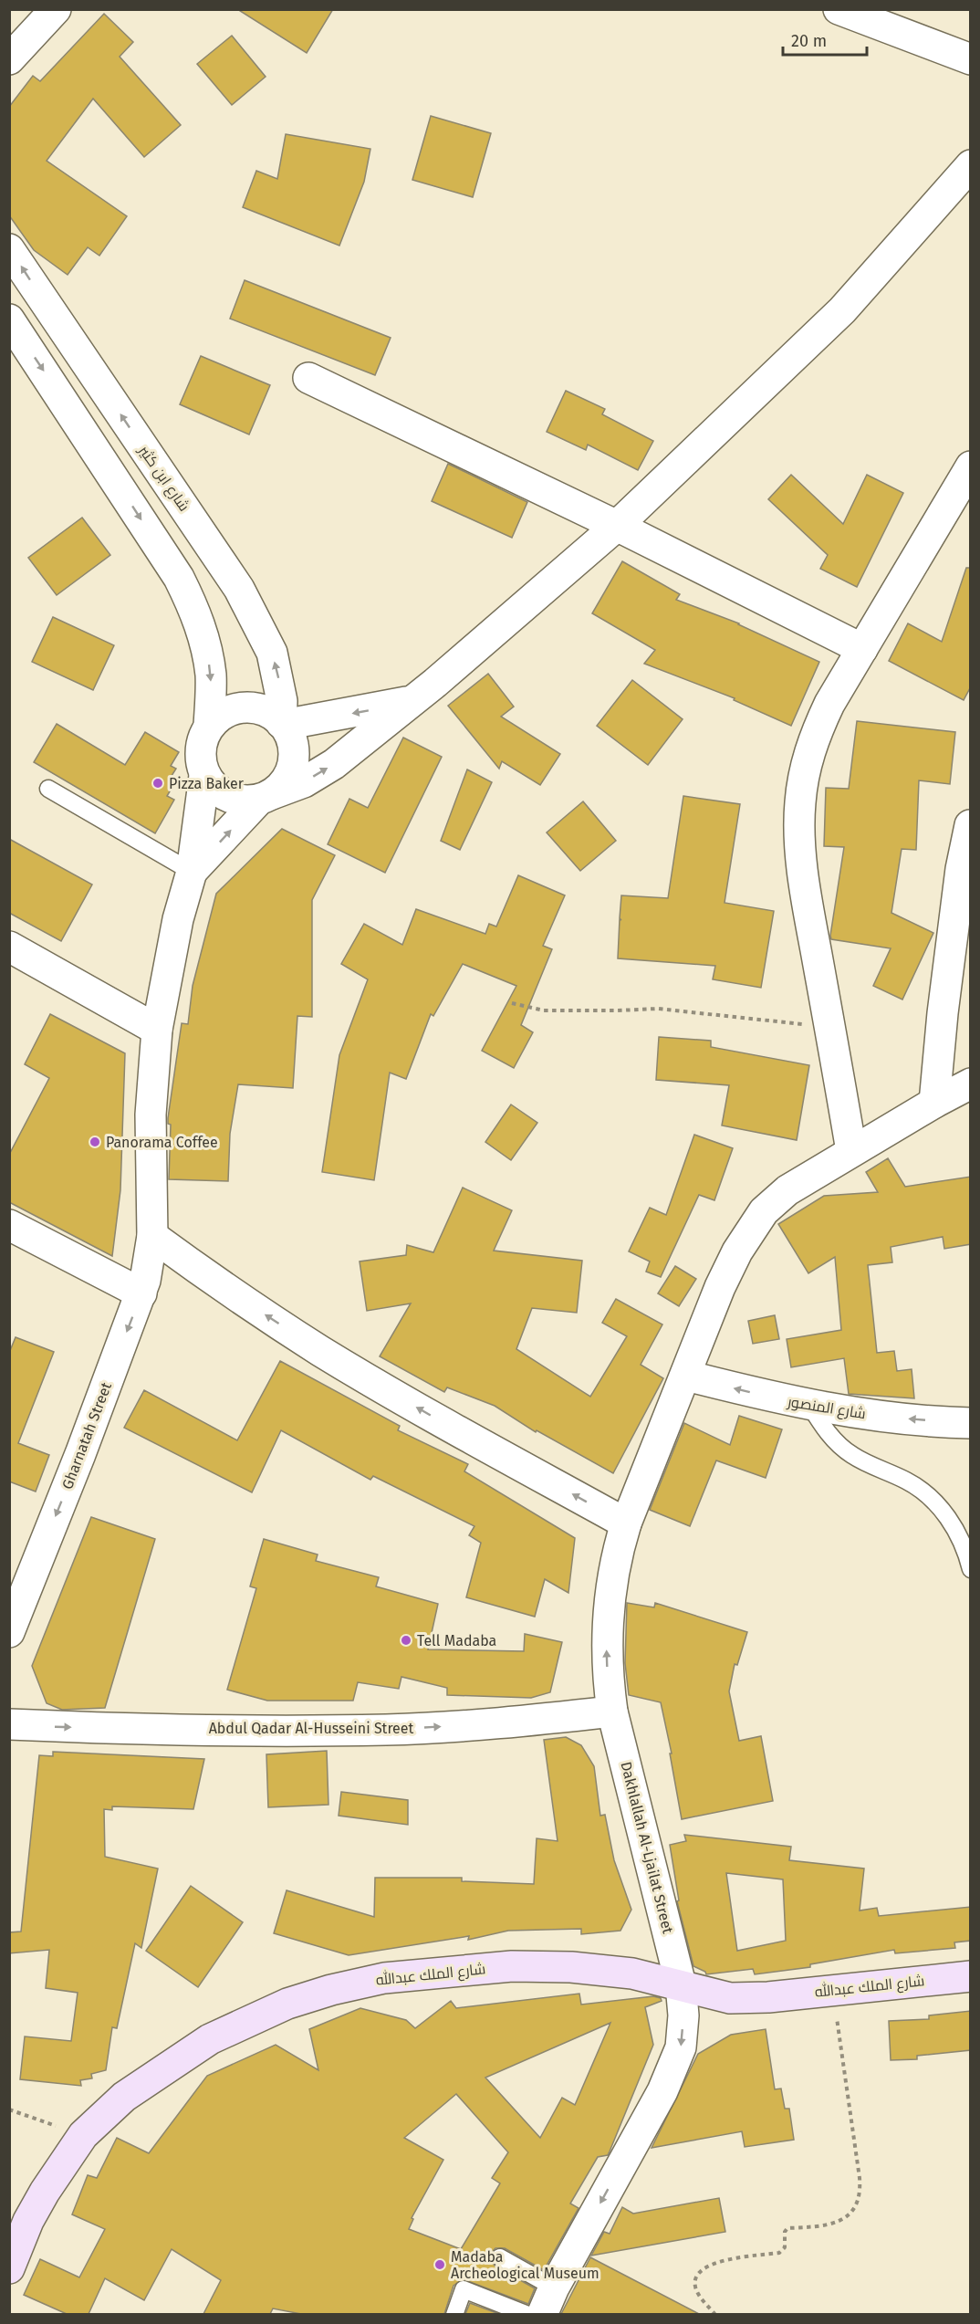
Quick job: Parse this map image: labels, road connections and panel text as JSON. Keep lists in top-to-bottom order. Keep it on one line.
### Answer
{"streets":{"main road":["شارع الملك عبدالله"],"street":["شارع ابن كثير","شارع المنصور","Gharnatah Street","Abdul Qadar Al-Husseini Street","Dakhlallah Al-Ljailat Street"]},"crossings":[["شارع ابن كثير","Gharnatah Street"],["شارع المنصور","Dakhlallah Al-Ljailat Street"],["Abdul Qadar Al-Husseini Street","Dakhlallah Al-Ljailat Street"],["Dakhlallah Al-Ljailat Street","شارع الملك عبدالله"]],"one_way":["شارع المنصور","Gharnatah Street","Abdul Qadar Al-Husseini Street"],"places":["Pizza Baker","Panorama Coffee","Tell Madaba","Madaba Archeological Museum"],"scale_bar":"20 m"}
